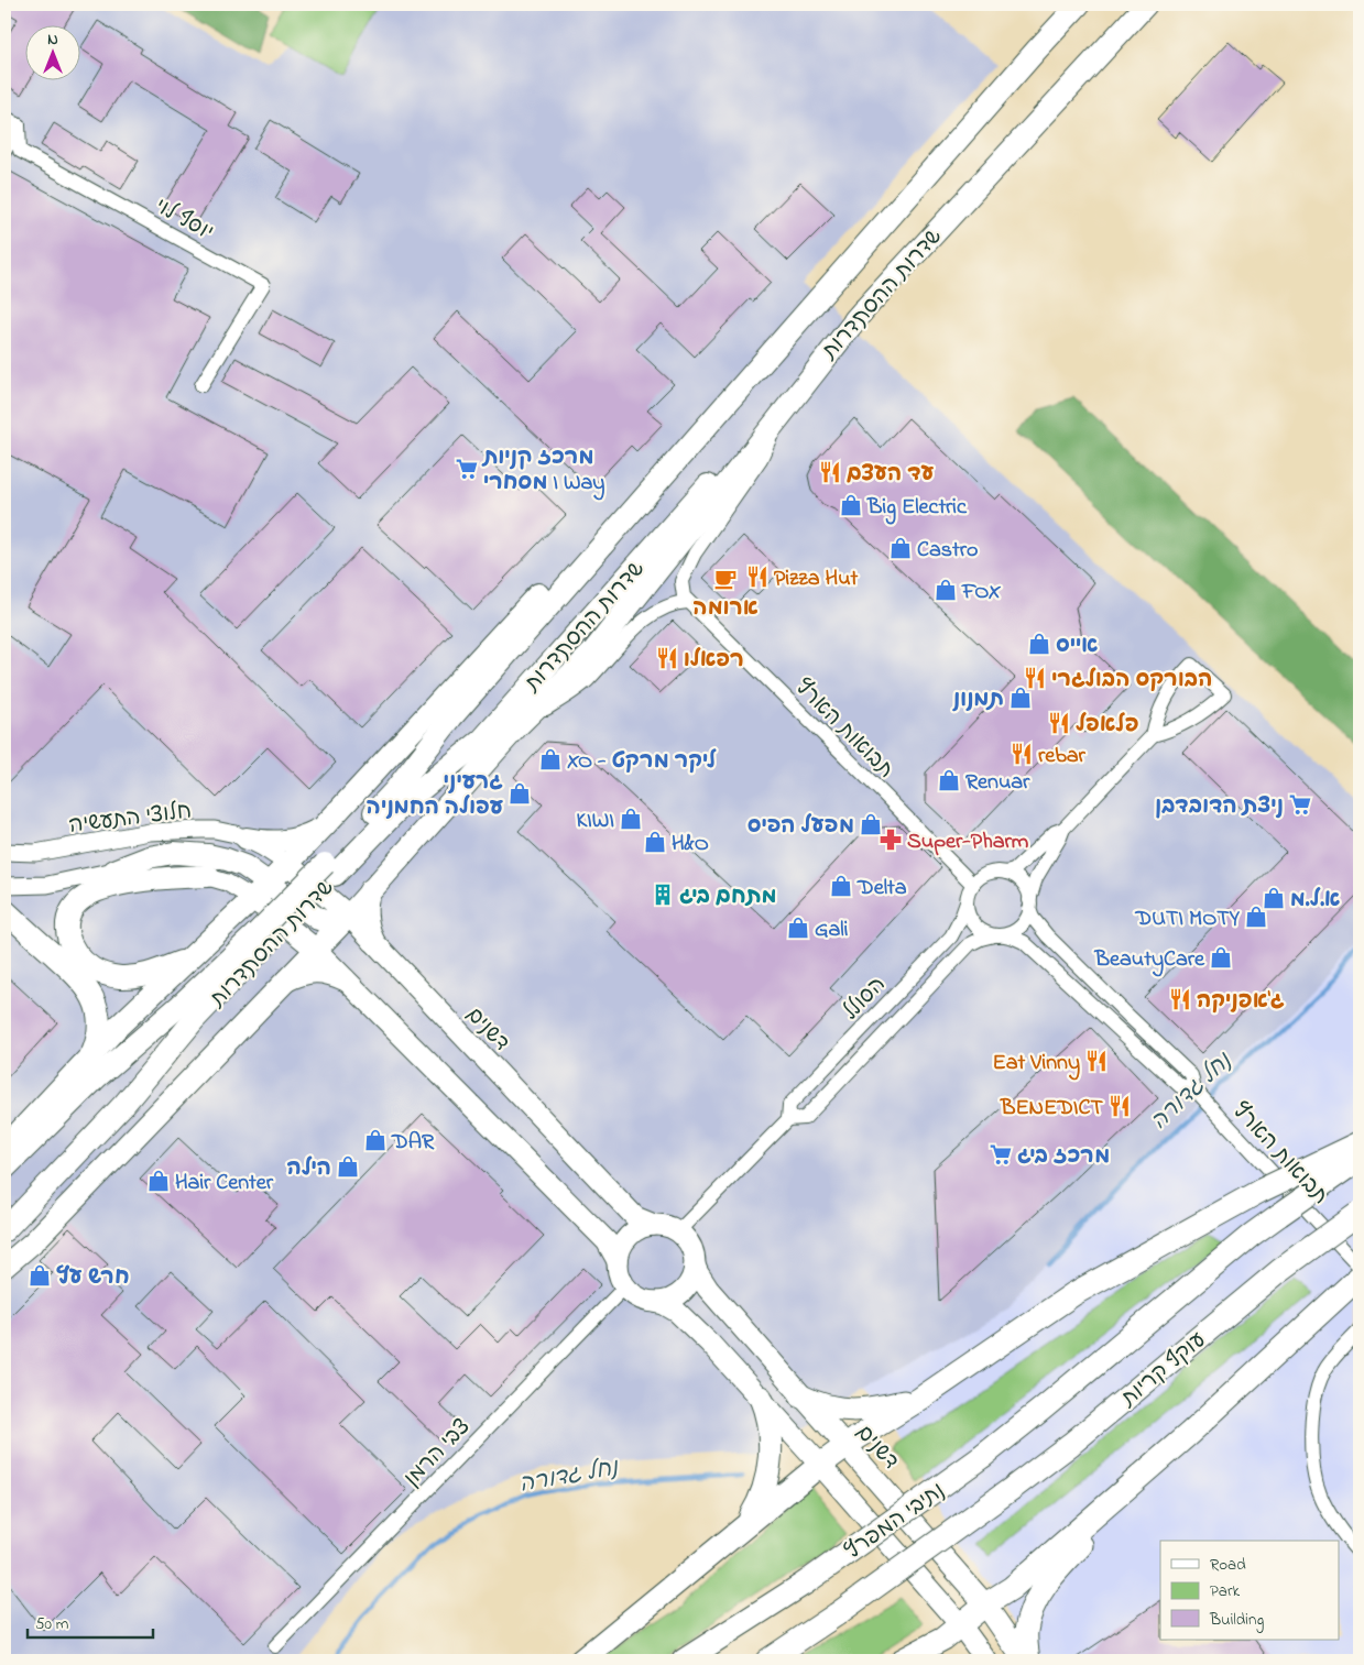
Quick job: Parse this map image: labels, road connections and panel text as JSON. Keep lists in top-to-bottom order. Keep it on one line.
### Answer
{"streets":{"highway":["שדרות ההסתדרות","עוקף קריות","נתיבי המפרץ"],"main road":["דשנים"],"street":["יוסף לוי","תבואות הארץ","חלוצי התעשיה","הסולל","צבי הרמן"]},"crossings":[["תבואות הארץ","הסולל"],["חלוצי התעשיה","דשנים"],["הסולל","דשנים"],["הסולל","צבי הרמן"],["דשנים","צבי הרמן"],["עוקף קריות","נתיבי המפרץ"]],"water":["נחל גדורה"],"places":{"supermarket":["מרכז קניות מסחרי I Way","ניצת הדובדבן","מרכז ביג"],"restaurant":["עד העצם","Pizza Hut","רפאלו","הבורקס הבולגרי","פלאפל","rebar","ג'אפניקה","Eat Vinny","BENEDICT"],"shop":["Big Electric","Castro","FOX","אייס","תמנונ","XO - ליקר מרקט","Renuar","גרעיני עפולה החמניה","KIWI","מפעל הפיס","H&O","Delta","א.ל.מ","DUTI MOTY","Gali","BeautyCare","DAR","הילה","Hair Center","חרש עץ"],"cafe":["ארומה"],"pharmacy":["Super-Pharm"],"building":["מתחם ביג"]},"legend":["Road","Park","Building"],"scale_bar":"50 m","north":"top"}
